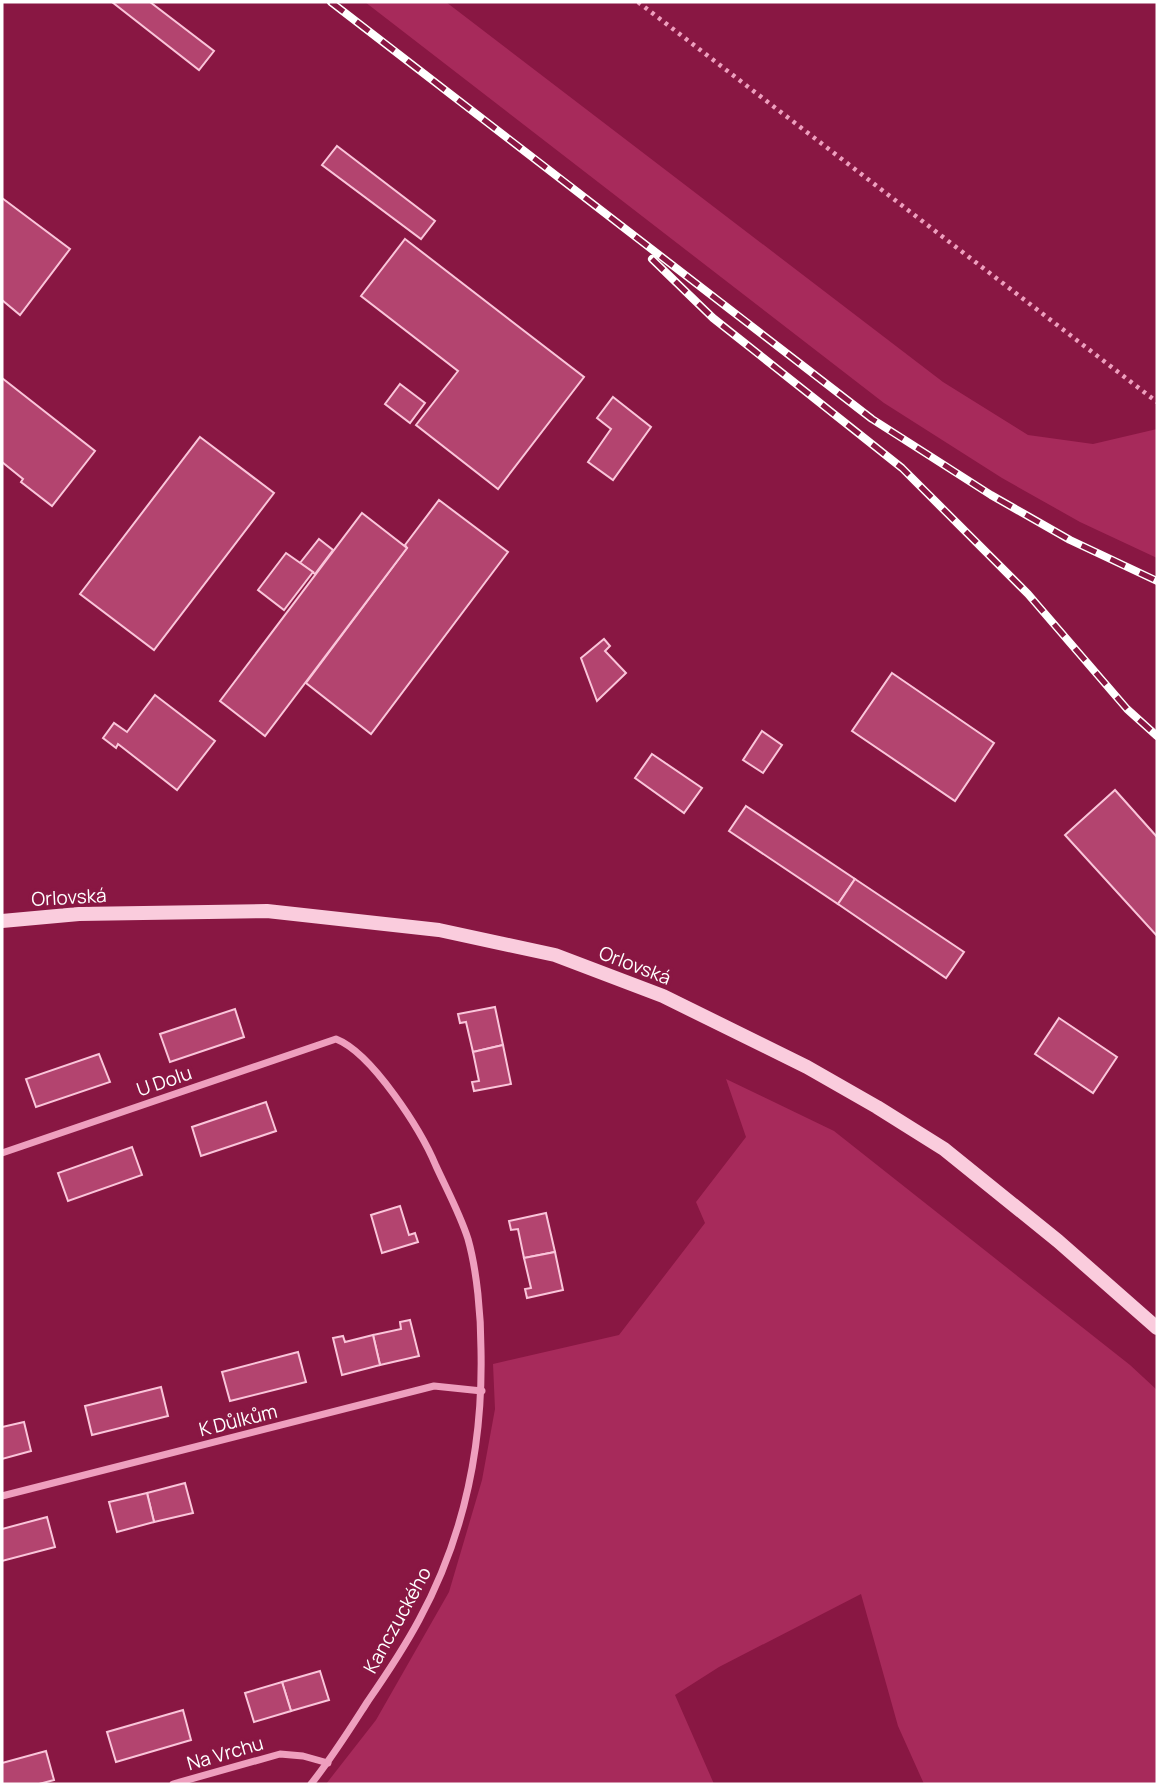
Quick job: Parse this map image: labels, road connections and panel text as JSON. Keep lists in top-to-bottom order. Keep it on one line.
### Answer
{"streets":{"main road":["Orlovská"],"street":["U Dolu","K Důlkům","Kanczuckého","Na Vrchu"]},"crossings":[["U Dolu","Kanczuckého"],["K Důlkům","Kanczuckého"],["Kanczuckého","Na Vrchu"]]}
